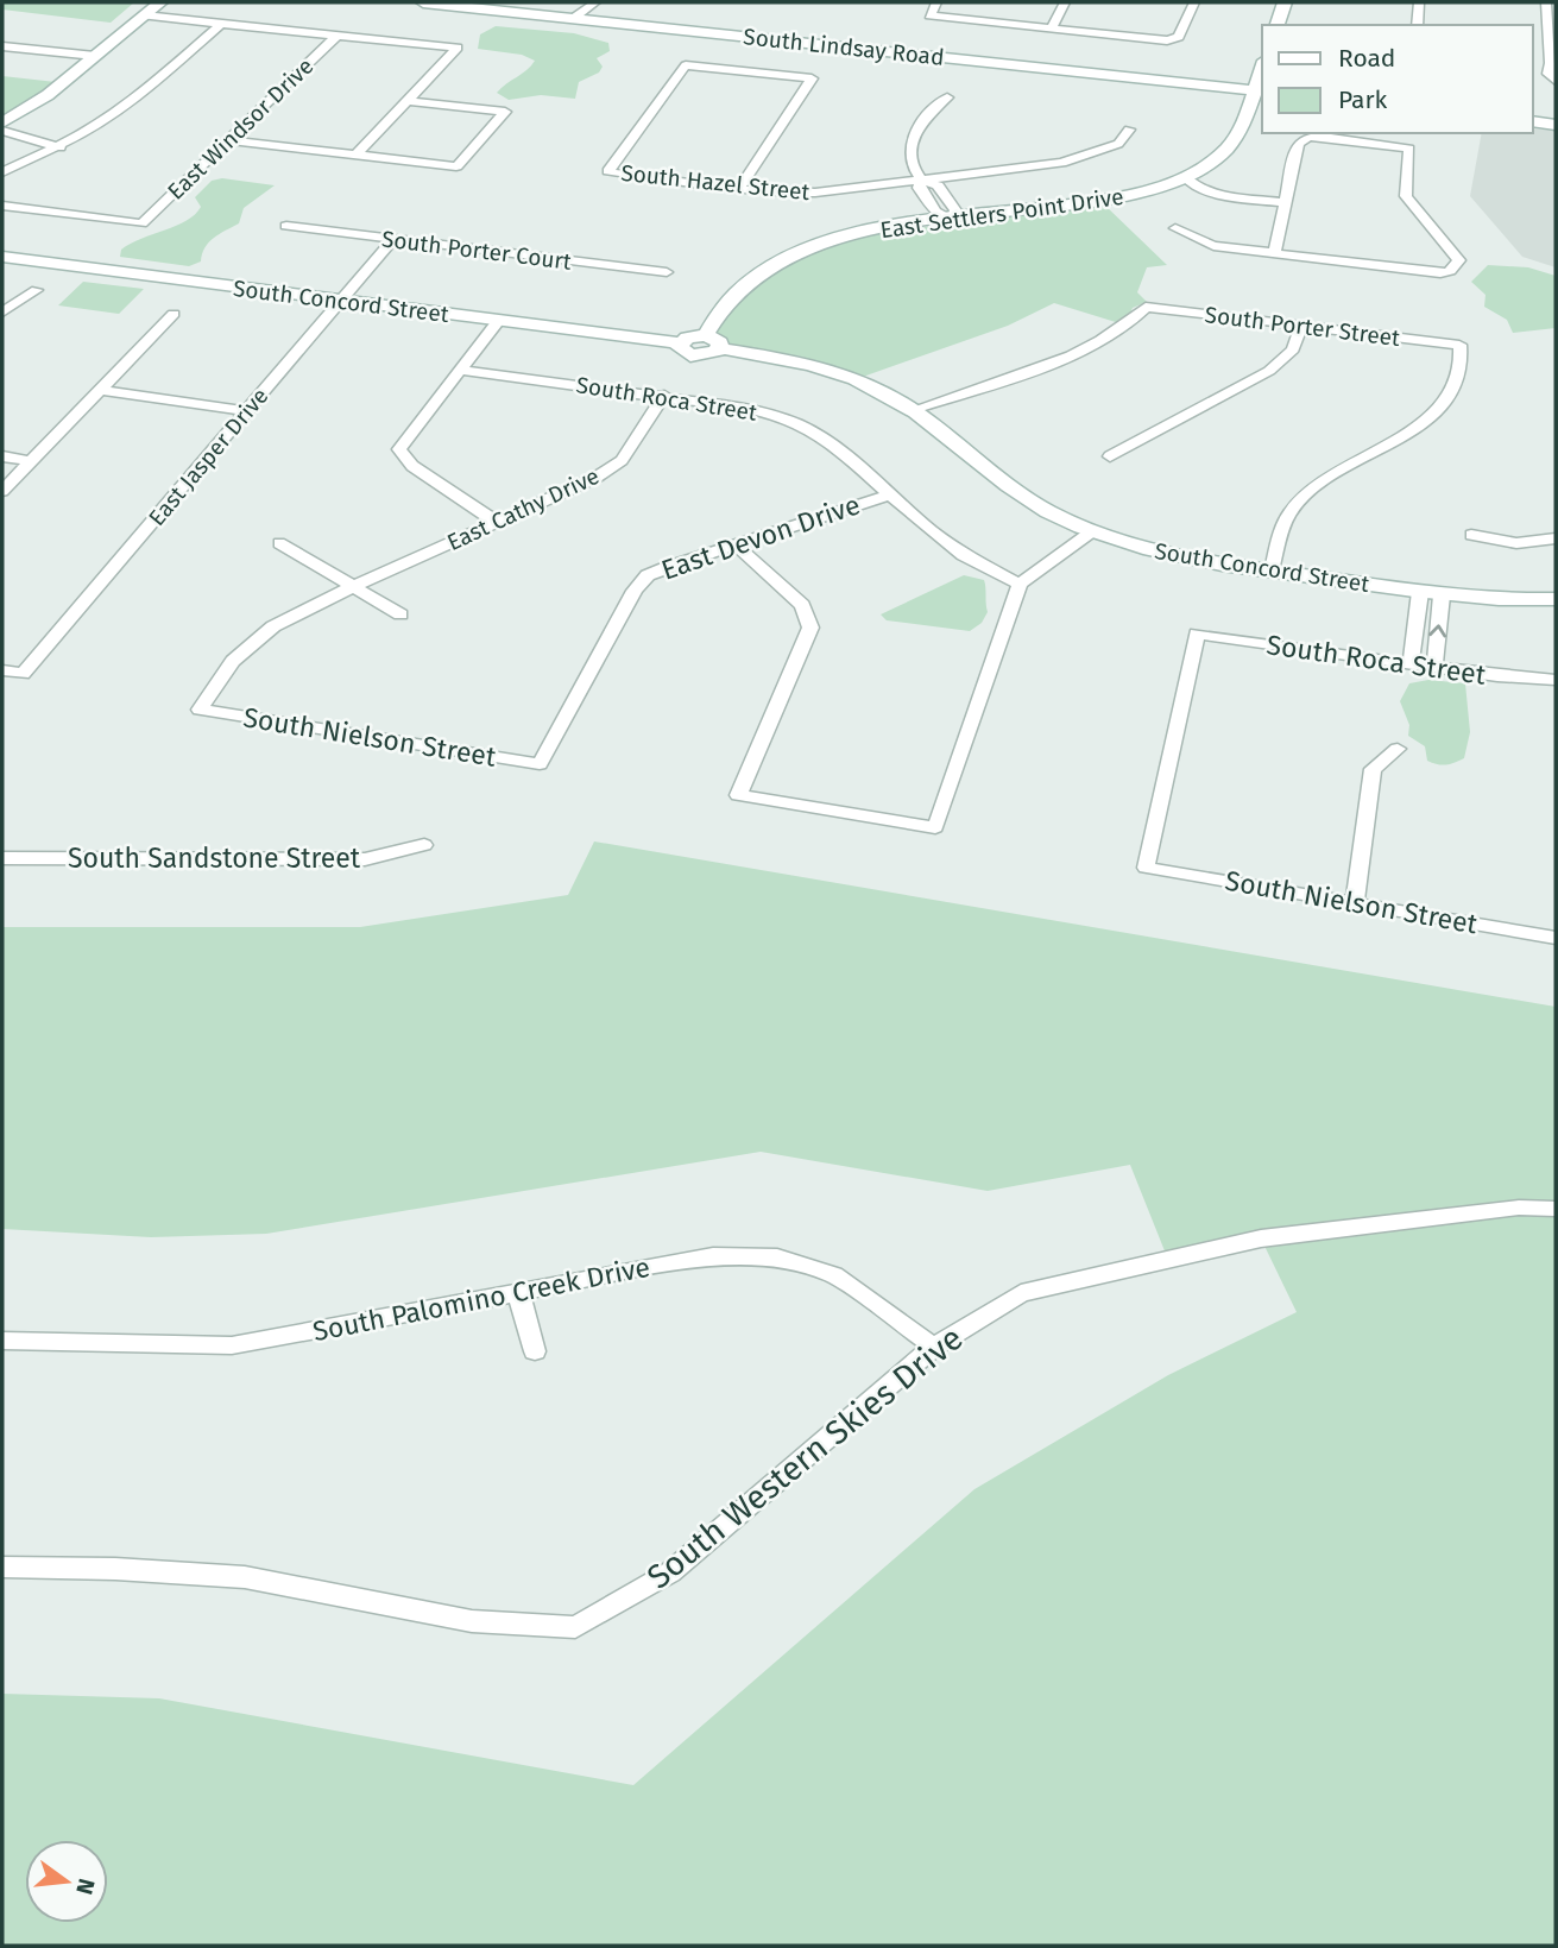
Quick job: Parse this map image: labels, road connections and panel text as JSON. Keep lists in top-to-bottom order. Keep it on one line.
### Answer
{"streets":{"street":["South Lindsay Road","East Windsor Drive","South Hazel Street","East Settlers Point Drive","South Porter Court","South Concord Street","South Porter Street","South Roca Street","East Jasper Drive","East Cathy Drive","East Devon Drive","South Nielson Street","South Sandstone Street","South Palomino Creek Drive","South Western Skies Drive"]},"crossings":[["South Lindsay Road","East Settlers Point Drive"],["East Settlers Point Drive","South Concord Street"],["South Porter Court","East Jasper Drive"],["South Concord Street","South Porter Street"],["South Concord Street","East Jasper Drive"],["South Roca Street","East Cathy Drive"],["South Roca Street","East Devon Drive"],["South Roca Street","South Nielson Street"],["East Cathy Drive","South Nielson Street"],["East Devon Drive","South Nielson Street"],["South Palomino Creek Drive","South Western Skies Drive"]],"legend":["Road","Park"],"north":"right"}
